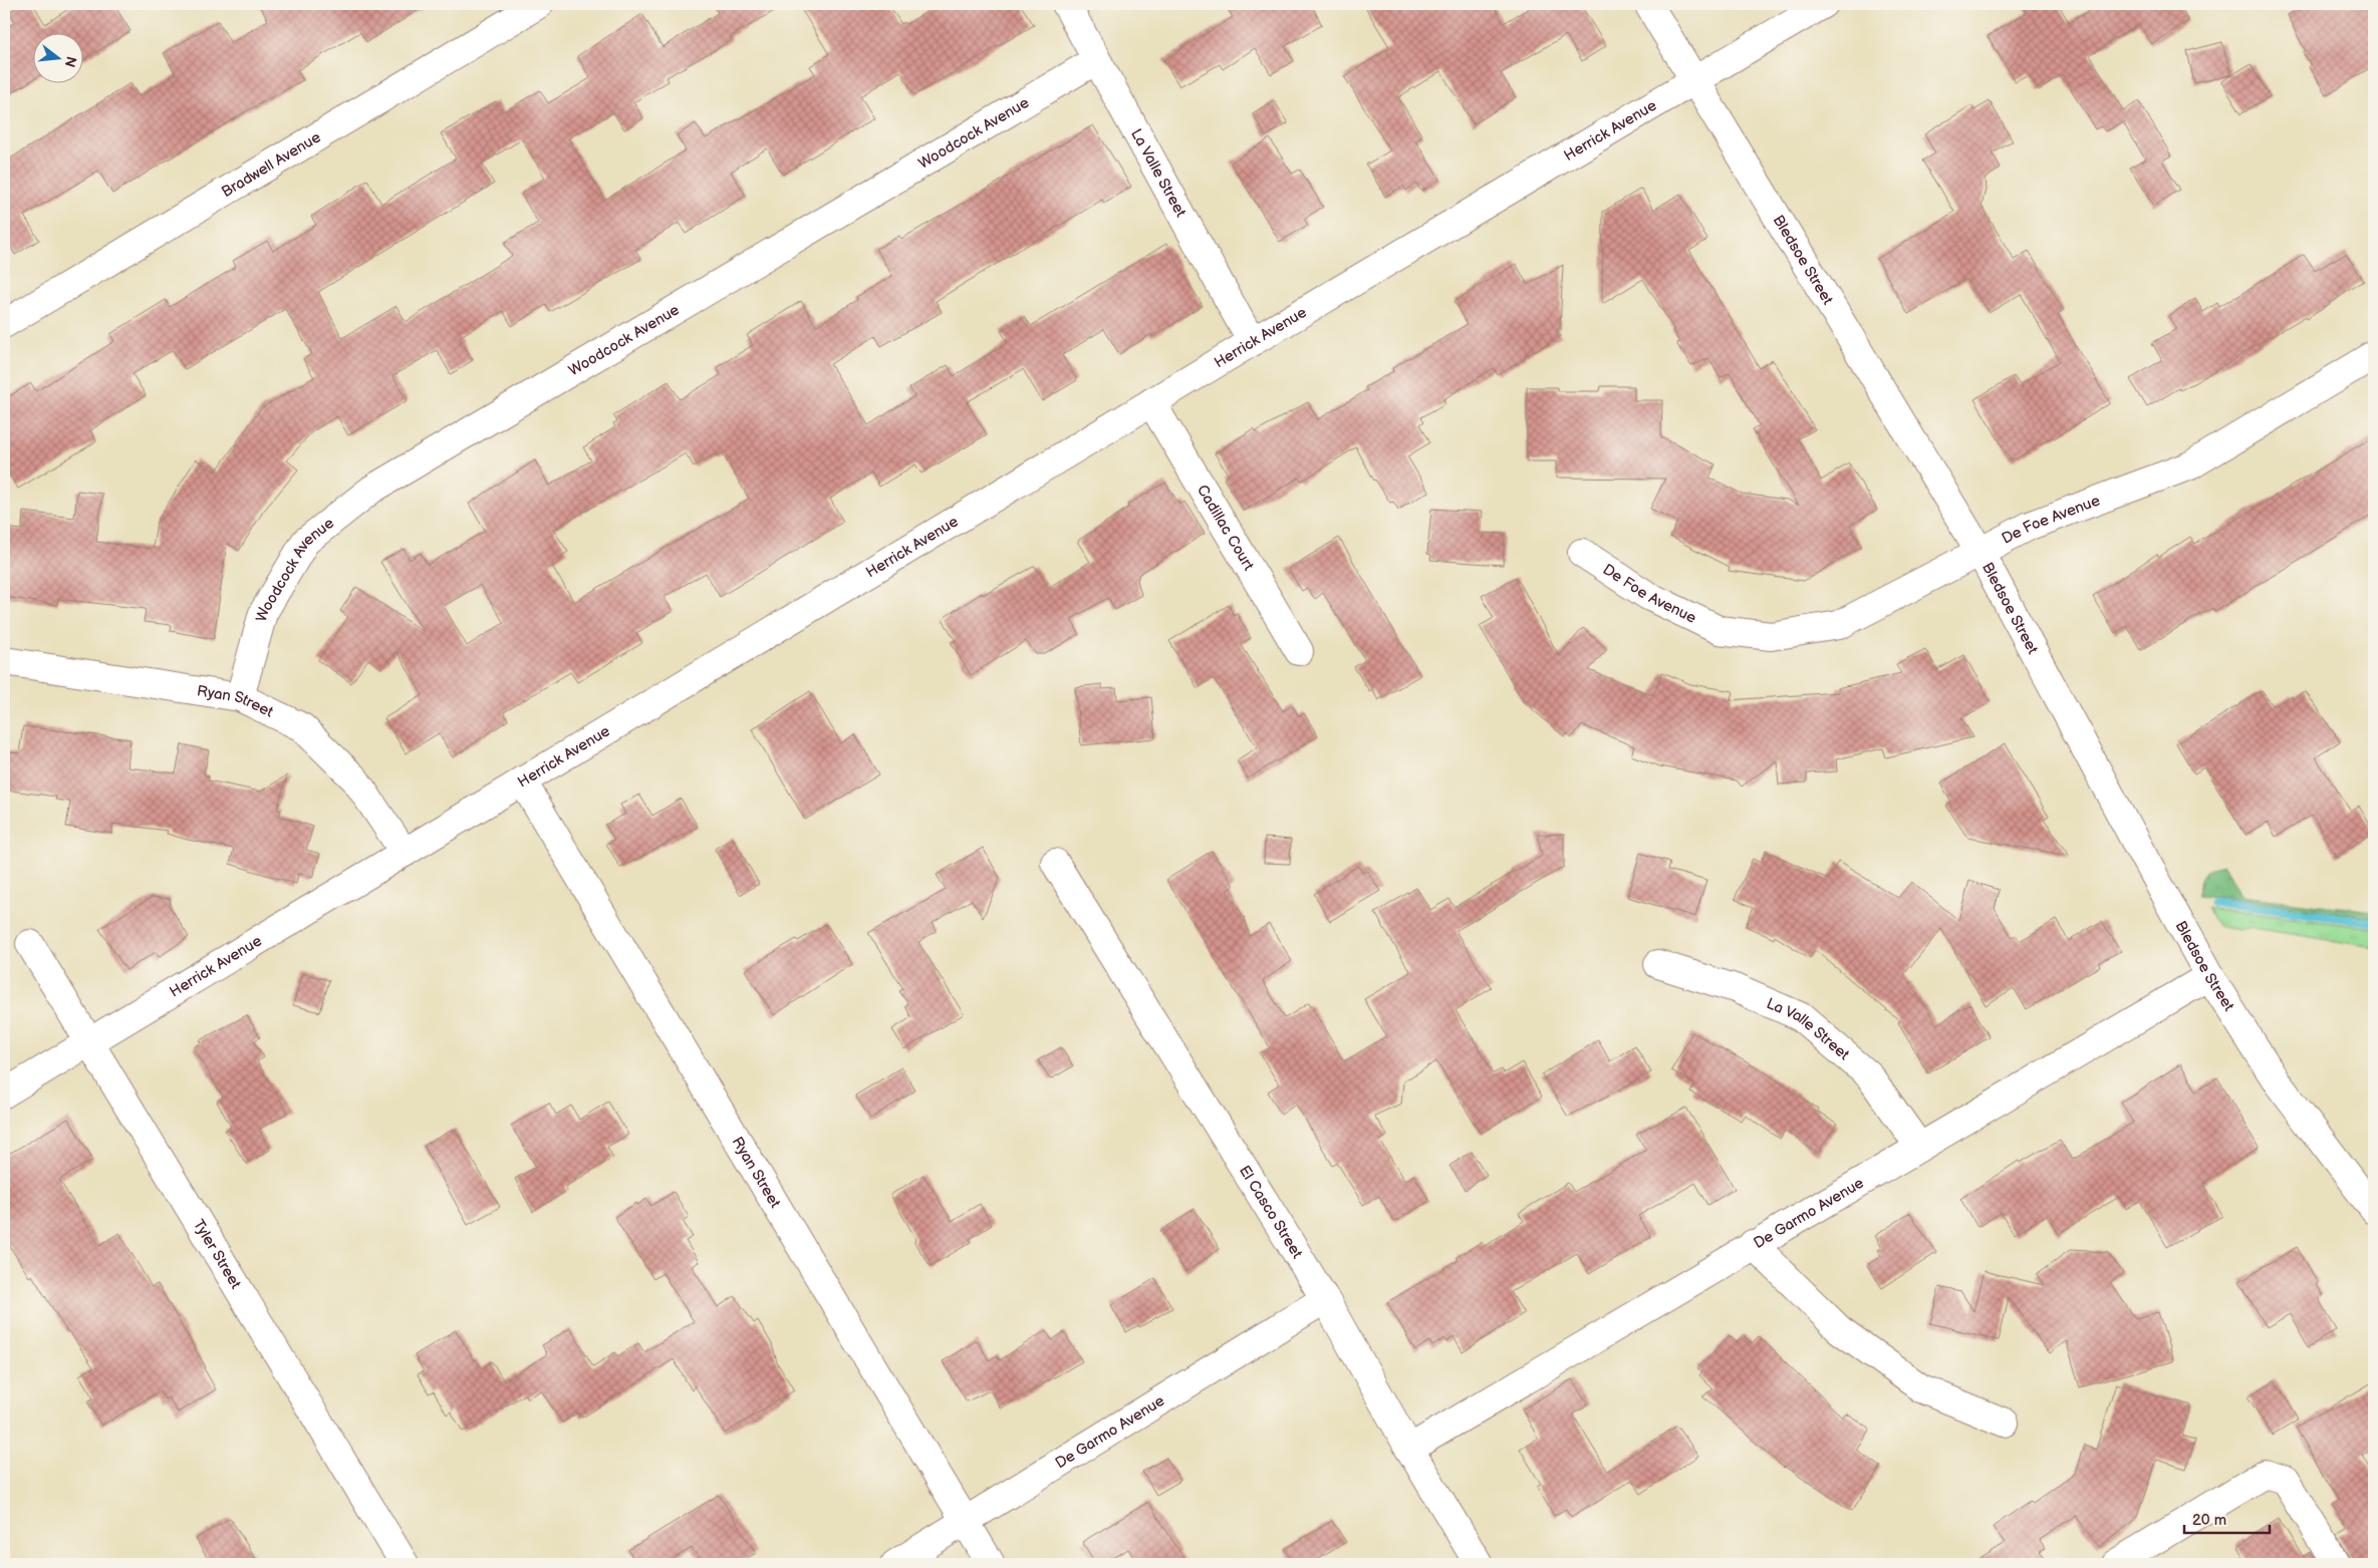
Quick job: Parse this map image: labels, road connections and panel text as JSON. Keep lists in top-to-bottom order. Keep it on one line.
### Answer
{"streets":{"street":["Herrick Avenue","Woodcock Avenue","Bradwell Avenue","La Valle Street","Bledsoe Street","De Foe Avenue","Cadillac Court","Ryan Street","El Casco Street","De Garmo Avenue","Tyler Street"]},"crossings":[["Herrick Avenue","La Valle Street"],["Herrick Avenue","Bledsoe Street"],["Herrick Avenue","Cadillac Court"],["Herrick Avenue","Ryan Street"],["Herrick Avenue","Tyler Street"],["Woodcock Avenue","La Valle Street"],["Woodcock Avenue","Ryan Street"],["La Valle Street","De Garmo Avenue"],["Bledsoe Street","De Foe Avenue"],["Bledsoe Street","De Garmo Avenue"],["Ryan Street","De Garmo Avenue"],["El Casco Street","De Garmo Avenue"]],"scale_bar":"20 m","north":"right"}
